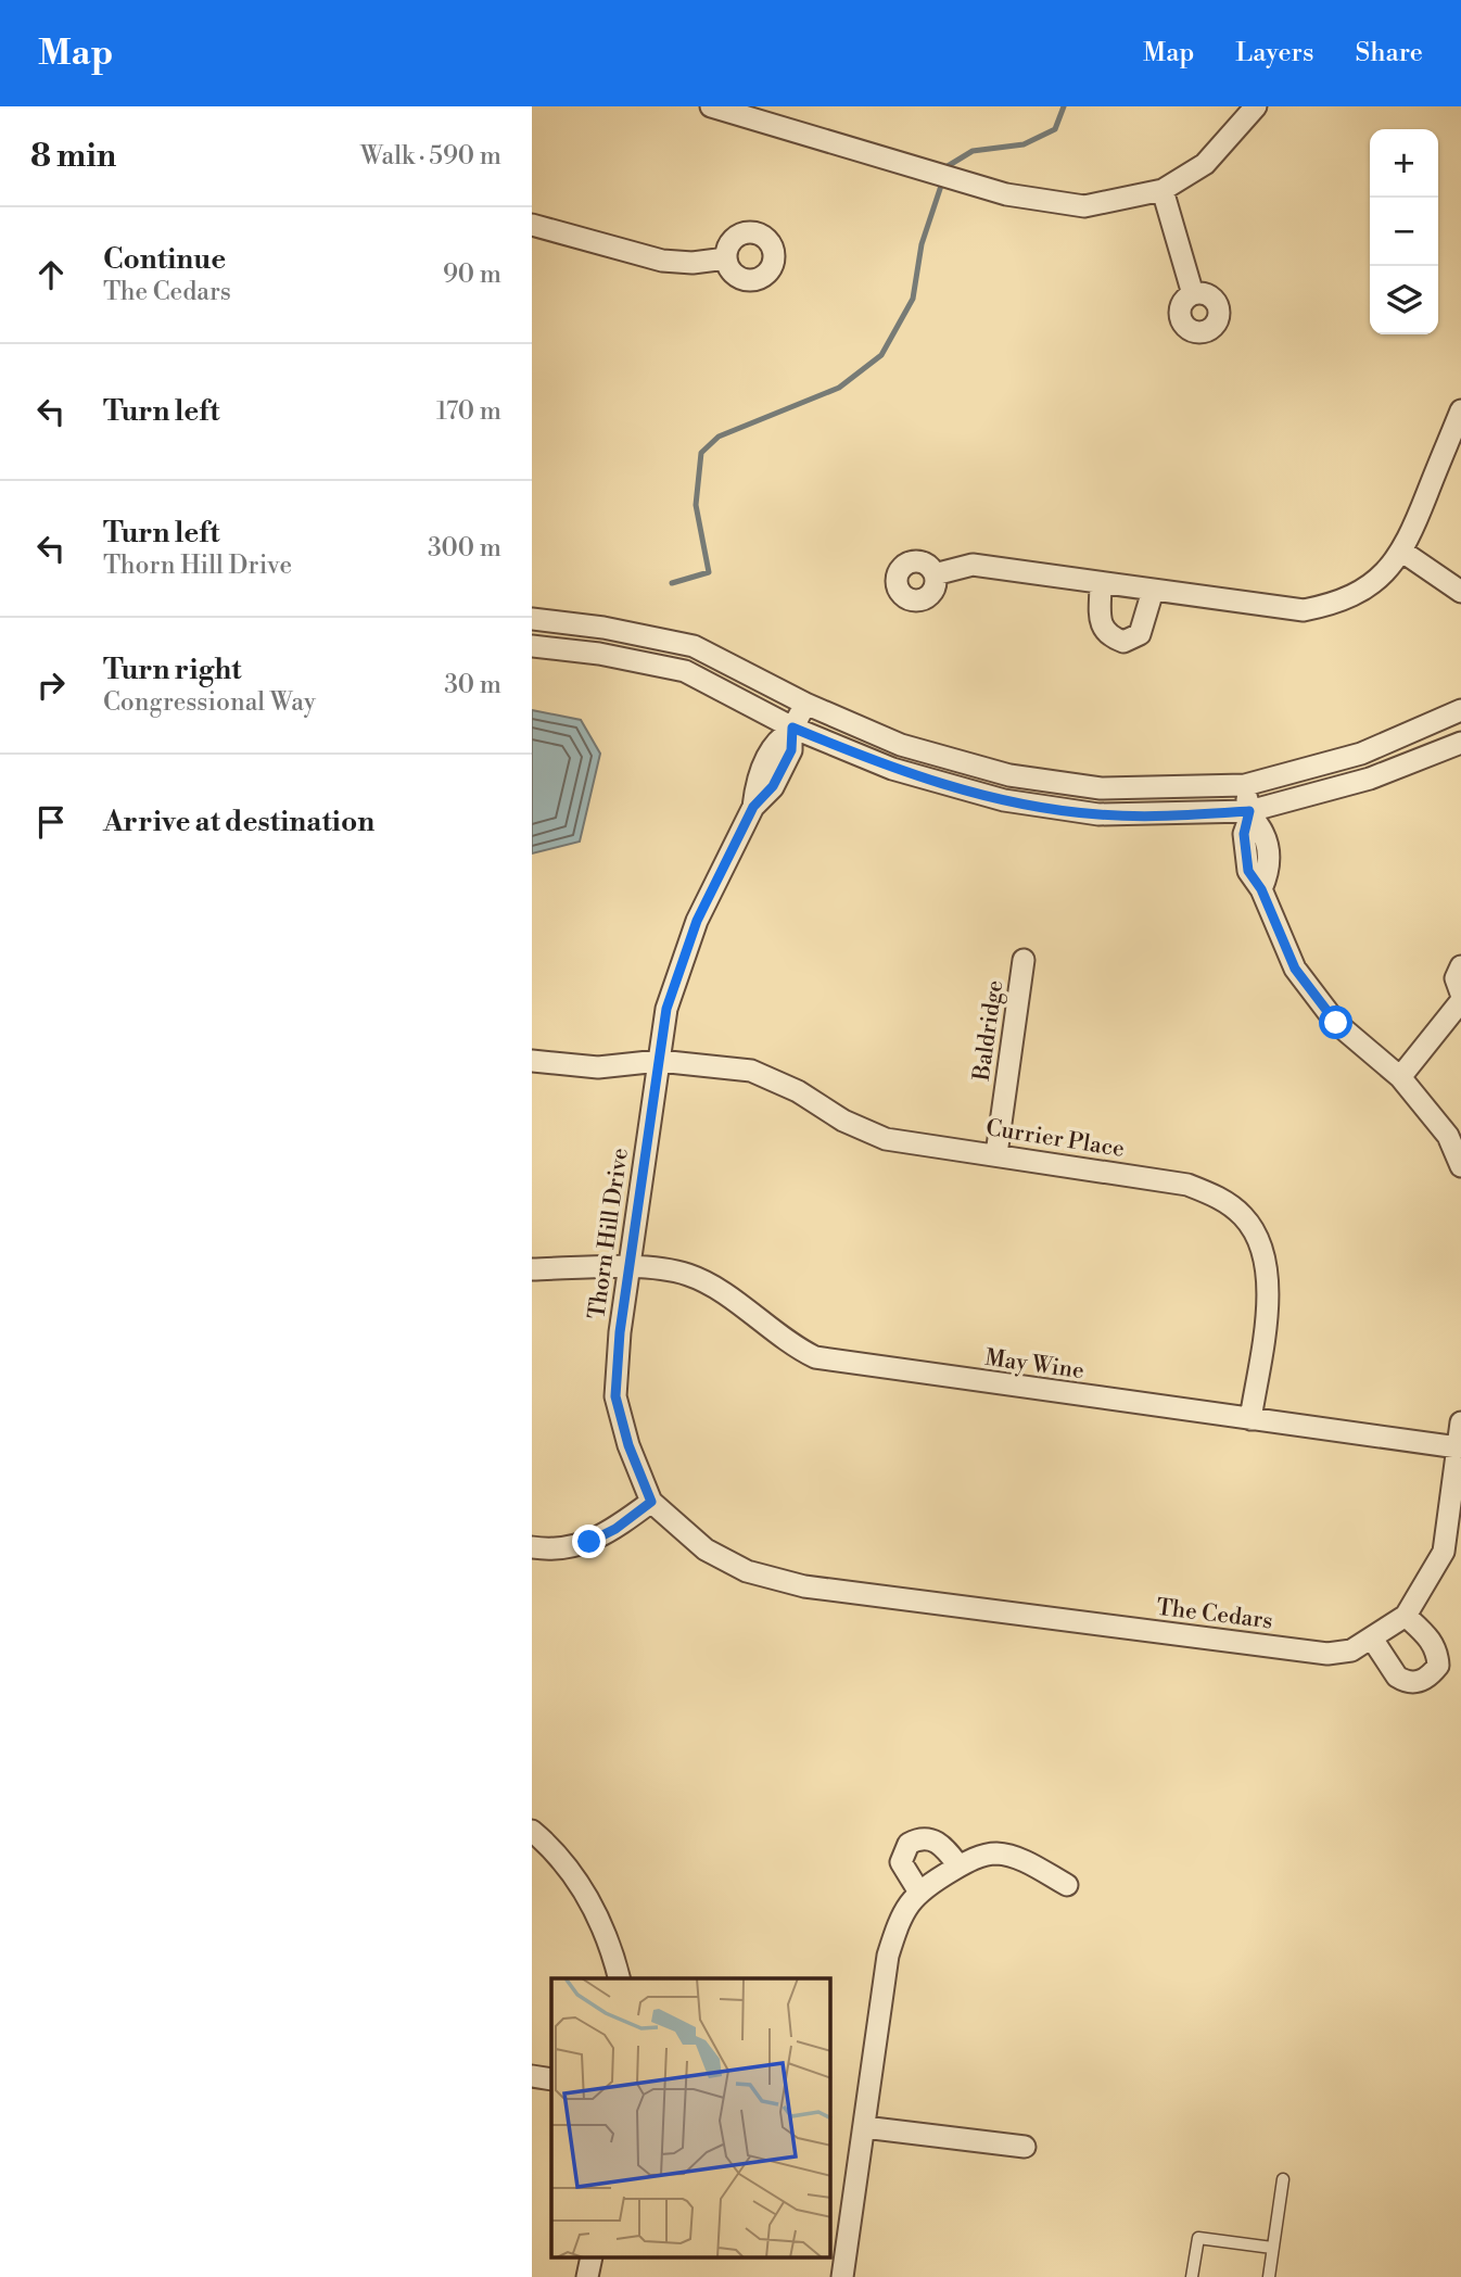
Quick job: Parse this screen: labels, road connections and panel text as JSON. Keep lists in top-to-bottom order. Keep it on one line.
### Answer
{"streets":{"street":["Baldridge","Currier Place","Thorn Hill Drive","May Wine","The Cedars"]},"crossings":[["Baldridge","Currier Place"],["Currier Place","Thorn Hill Drive"],["Currier Place","May Wine"],["Thorn Hill Drive","May Wine"],["Thorn Hill Drive","The Cedars"],["May Wine","The Cedars"]],"page":{"header":"Map","nav":["Map","Layers","Share"],"heading":["8 min","Walk · 590 m"],"map_buttons":["+","−"],"list":[["Continue","The Cedars","90 m"],["Turn left","170 m"],["Turn left","Thorn Hill Drive","300 m"],["Turn right","Congressional Way","30 m"],"Arrive at destination"]}}
